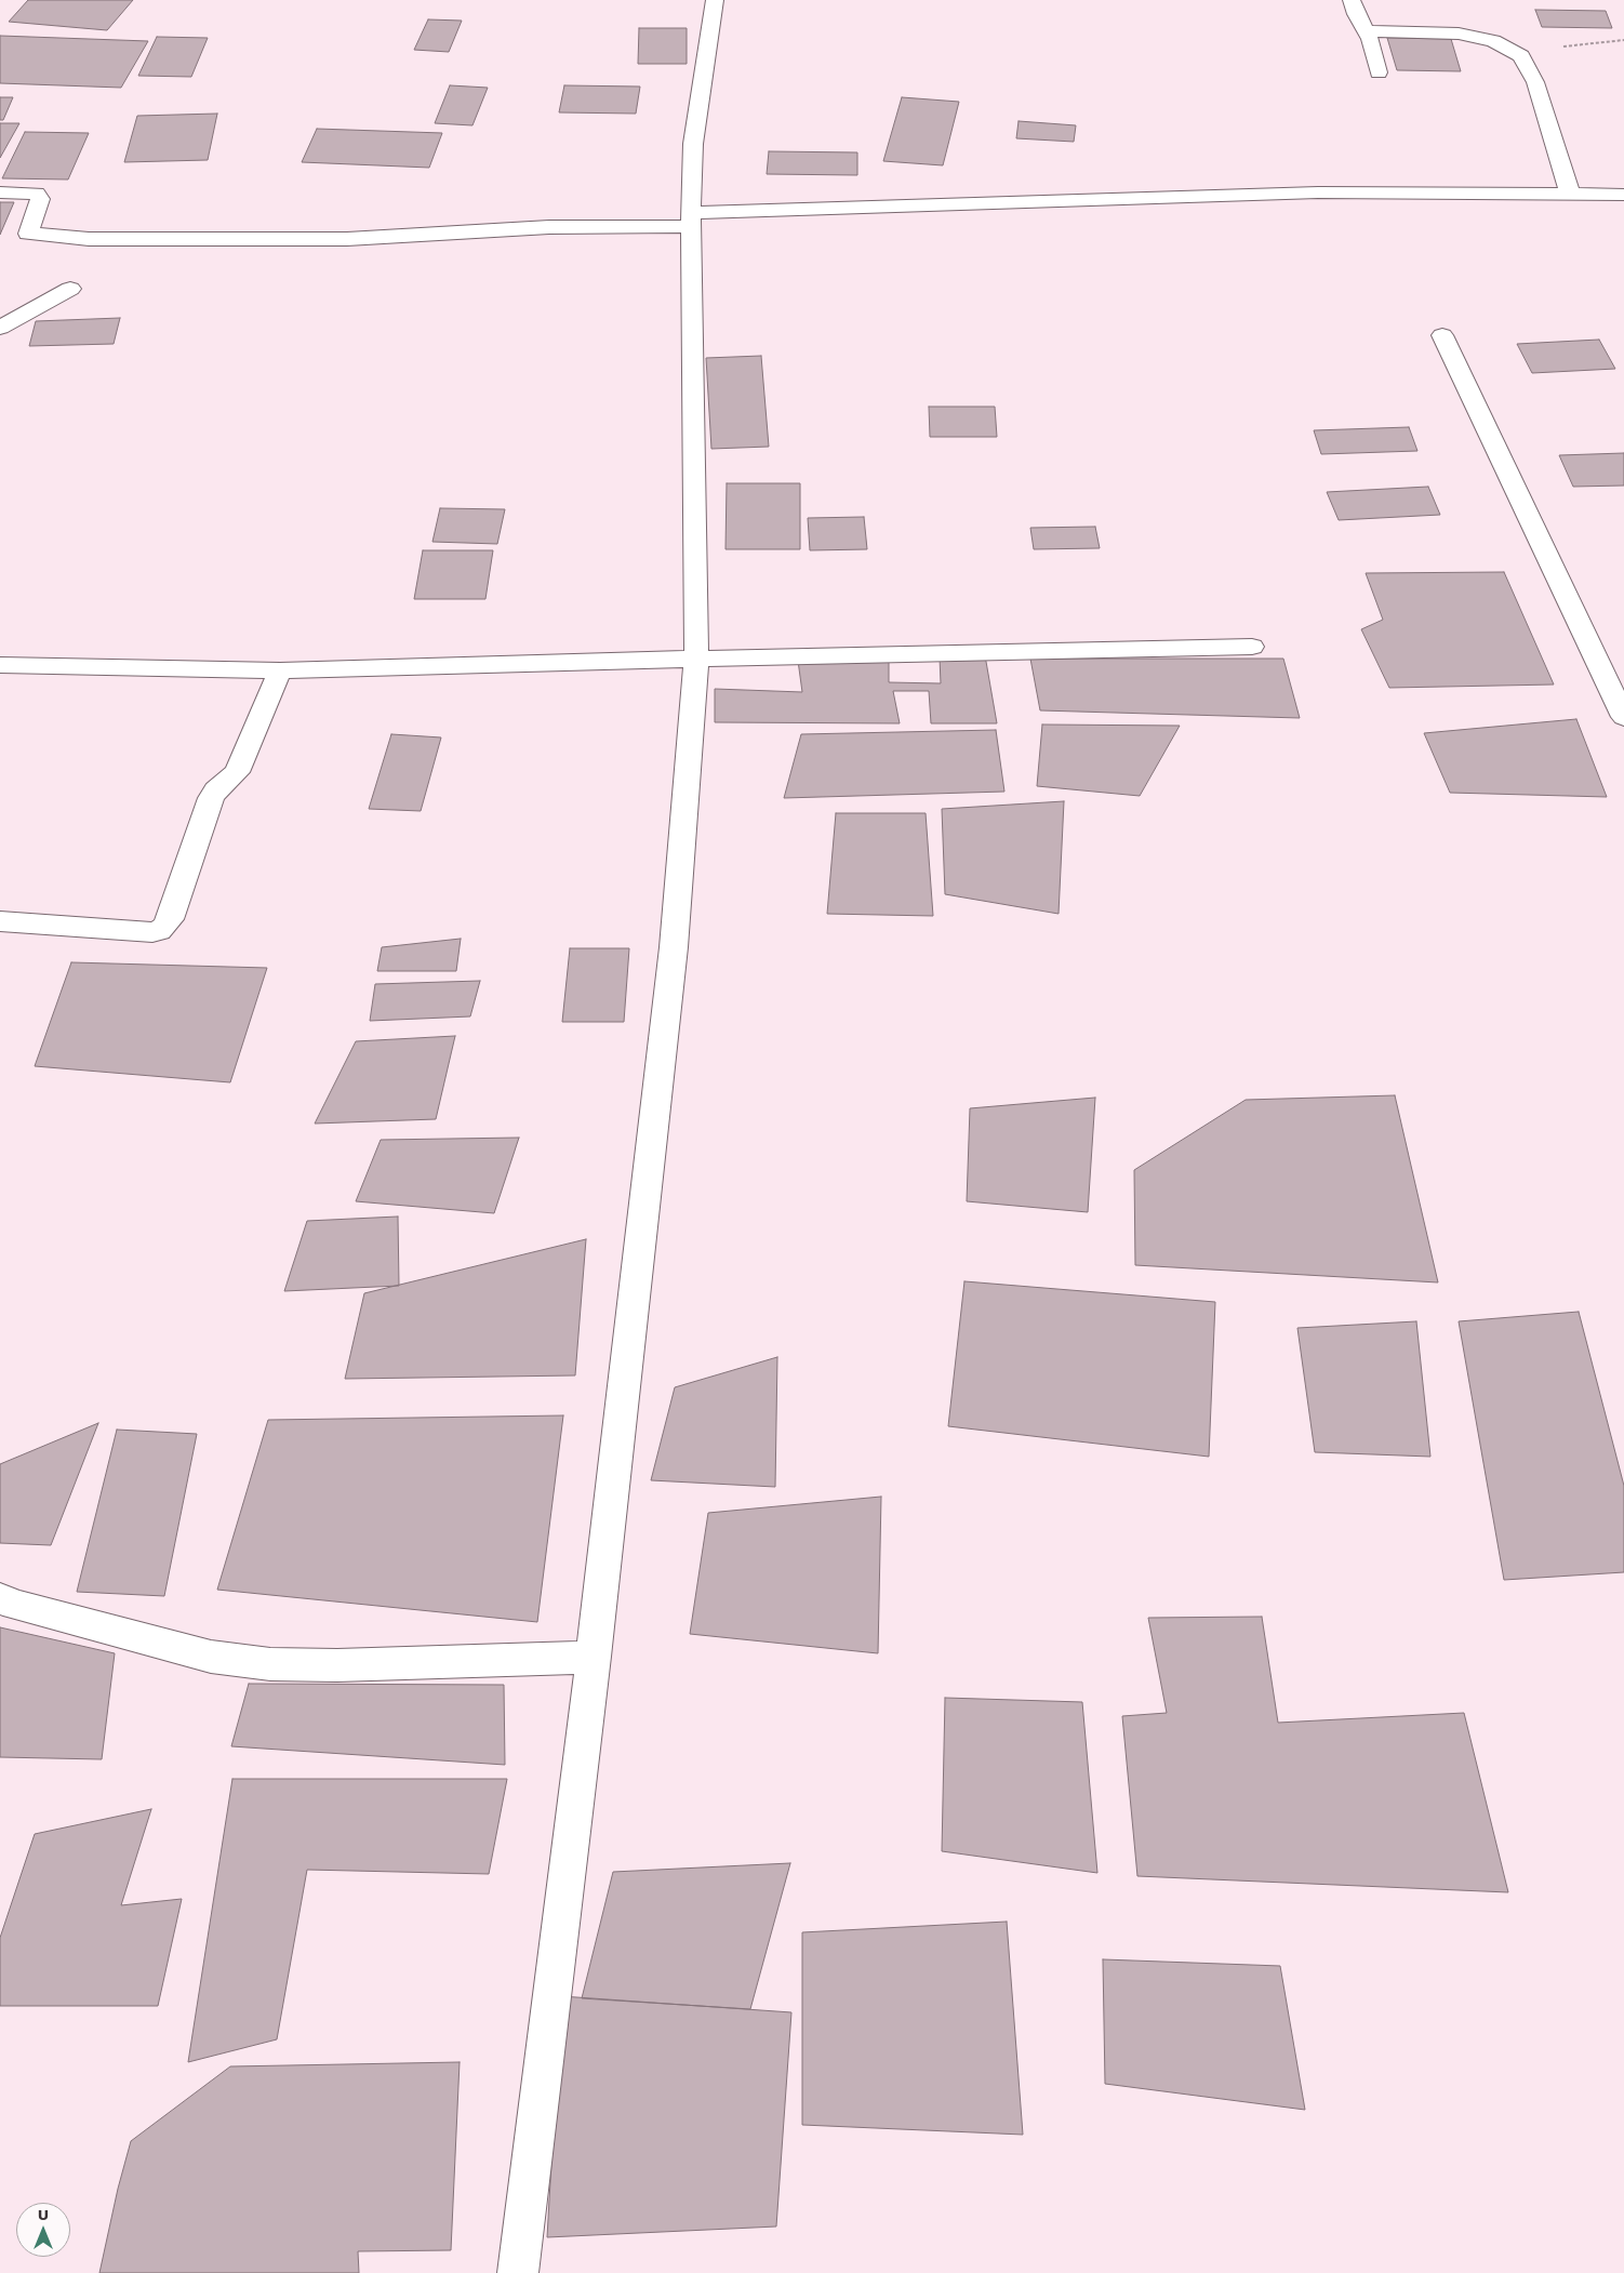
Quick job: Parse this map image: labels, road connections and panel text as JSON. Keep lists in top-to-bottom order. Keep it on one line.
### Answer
{"north":"top"}
